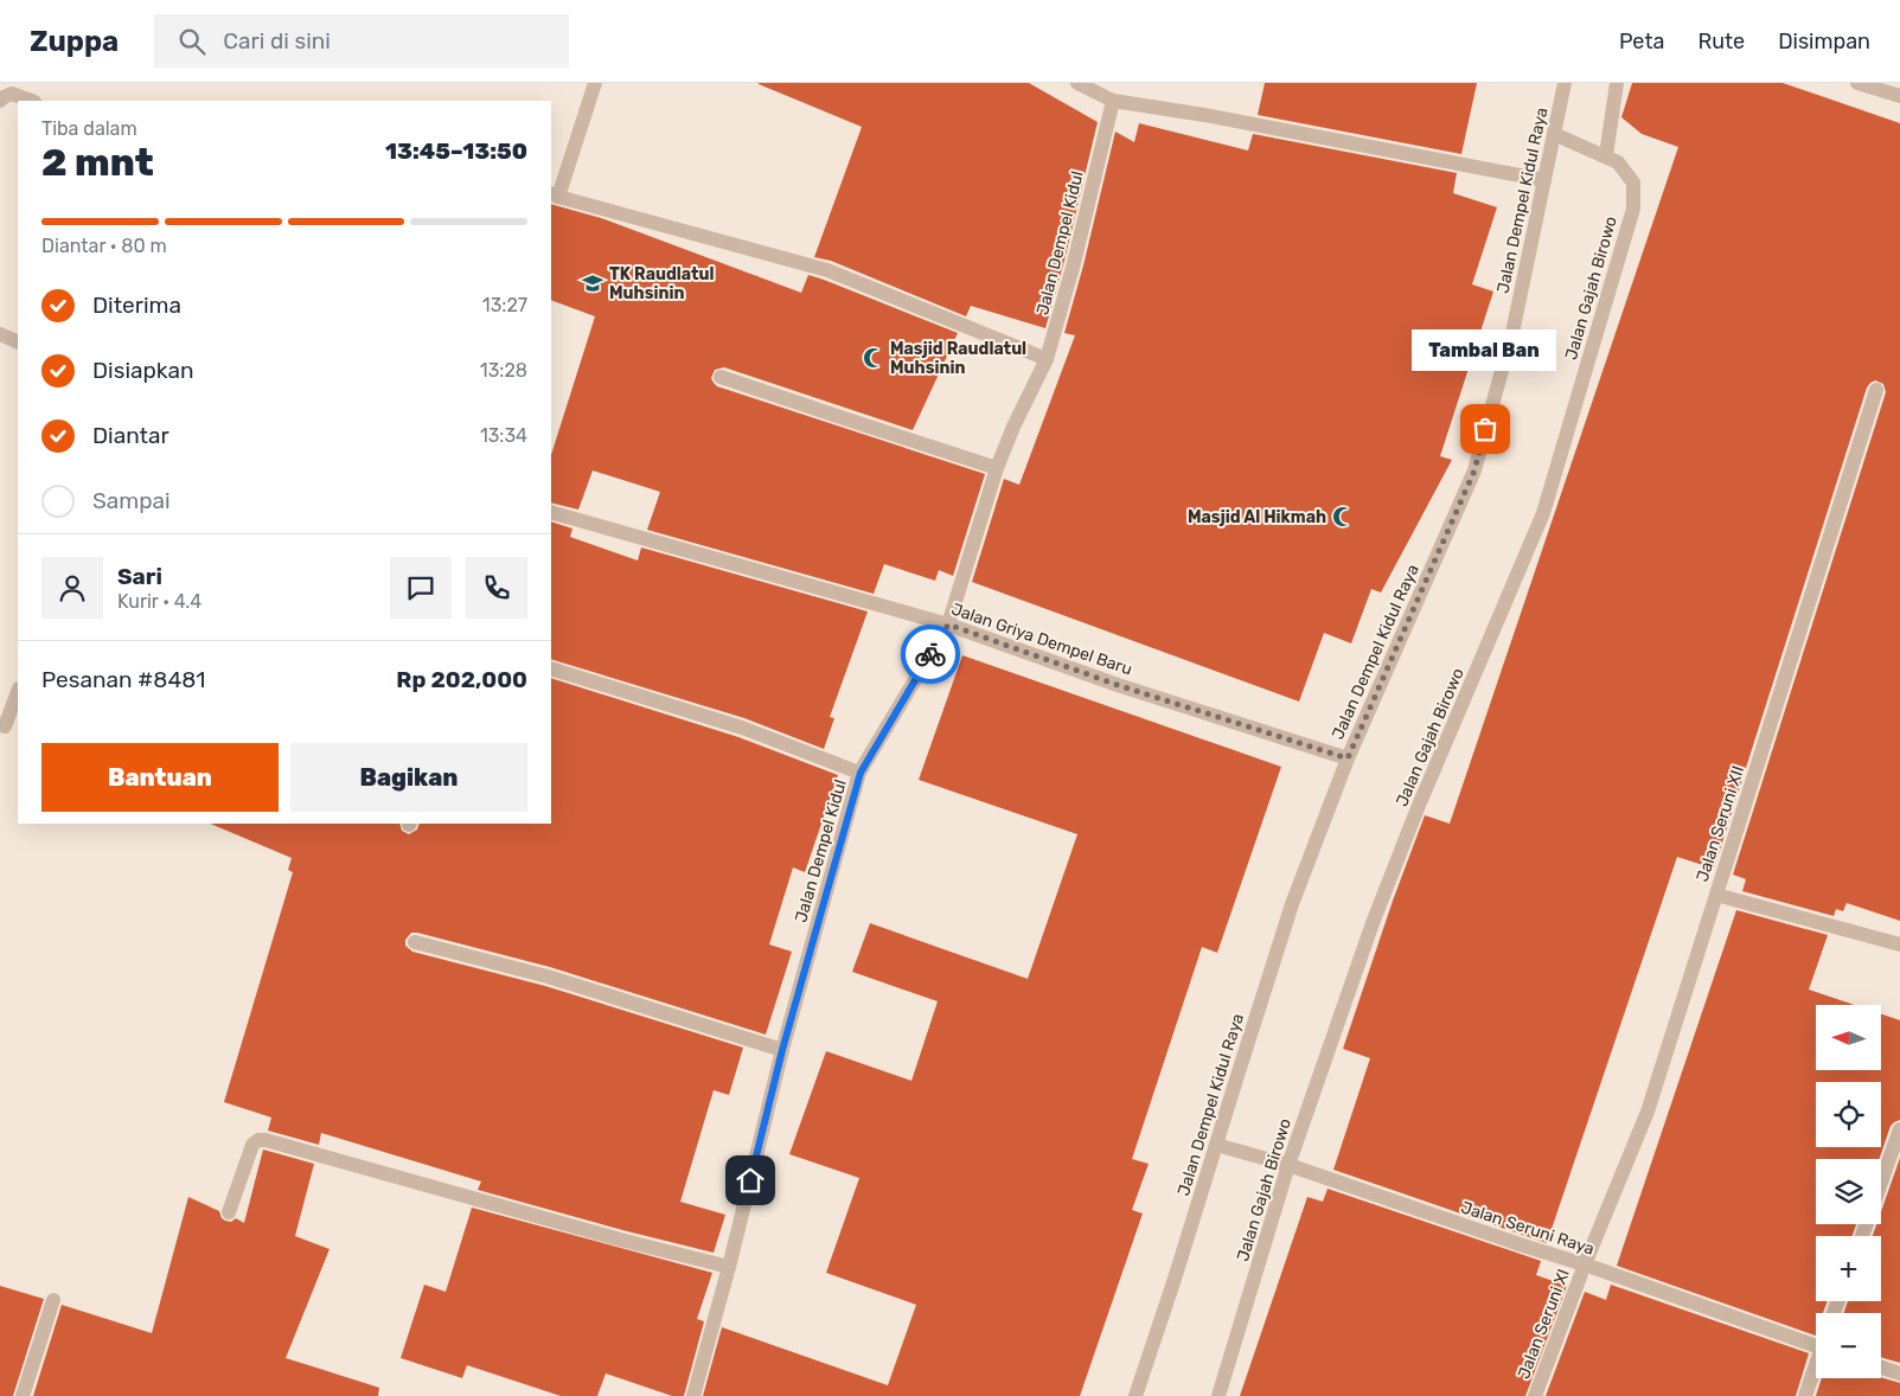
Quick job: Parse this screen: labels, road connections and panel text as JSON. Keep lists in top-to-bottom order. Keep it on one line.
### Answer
{"streets":{"street":["Jalan Dempel Kidul Raya","Jalan Dempel Kidul","Jalan Gajah Birowo","Jalan Griya Dempel Baru","Jalan Seruni XII","Jalan Seruni Raya","Jalan Seruni XI"]},"crossings":[["Jalan Dempel Kidul Raya","Jalan Gajah Birowo"],["Jalan Dempel Kidul Raya","Jalan Griya Dempel Baru"],["Jalan Dempel Kidul Raya","Jalan Seruni Raya"],["Jalan Dempel Kidul","Jalan Griya Dempel Baru"],["Jalan Gajah Birowo","Jalan Seruni Raya"],["Jalan Seruni XII","Jalan Seruni Raya"],["Jalan Seruni XII","Jalan Seruni XI"],["Jalan Seruni Raya","Jalan Seruni XI"]],"places":{"school or university":["TK Raudlatul Muhsinin"],"mosque":["Masjid Raudlatul Muhsinin","Masjid Al Hikmah"],"other":["Tambal Ban"]},"north":"left","page":{"header":"Zuppa","search":"Cari di sini","nav":["Peta","Rute","Disimpan"],"heading":["2 mnt","Tiba dalam","13:45–13:50"],"panel":["Sari","Kurir · 4.4","Pesanan #8481","Rp 202,000"],"bar":"Diantar · 80 m","list":[["Diterima","13:27"],["Disiapkan","13:28"],["Diantar","13:34"],"Sampai"],"bubble":"Tambal Ban","buttons":["Bantuan","Bagikan"],"map_buttons":["+","−"]}}
